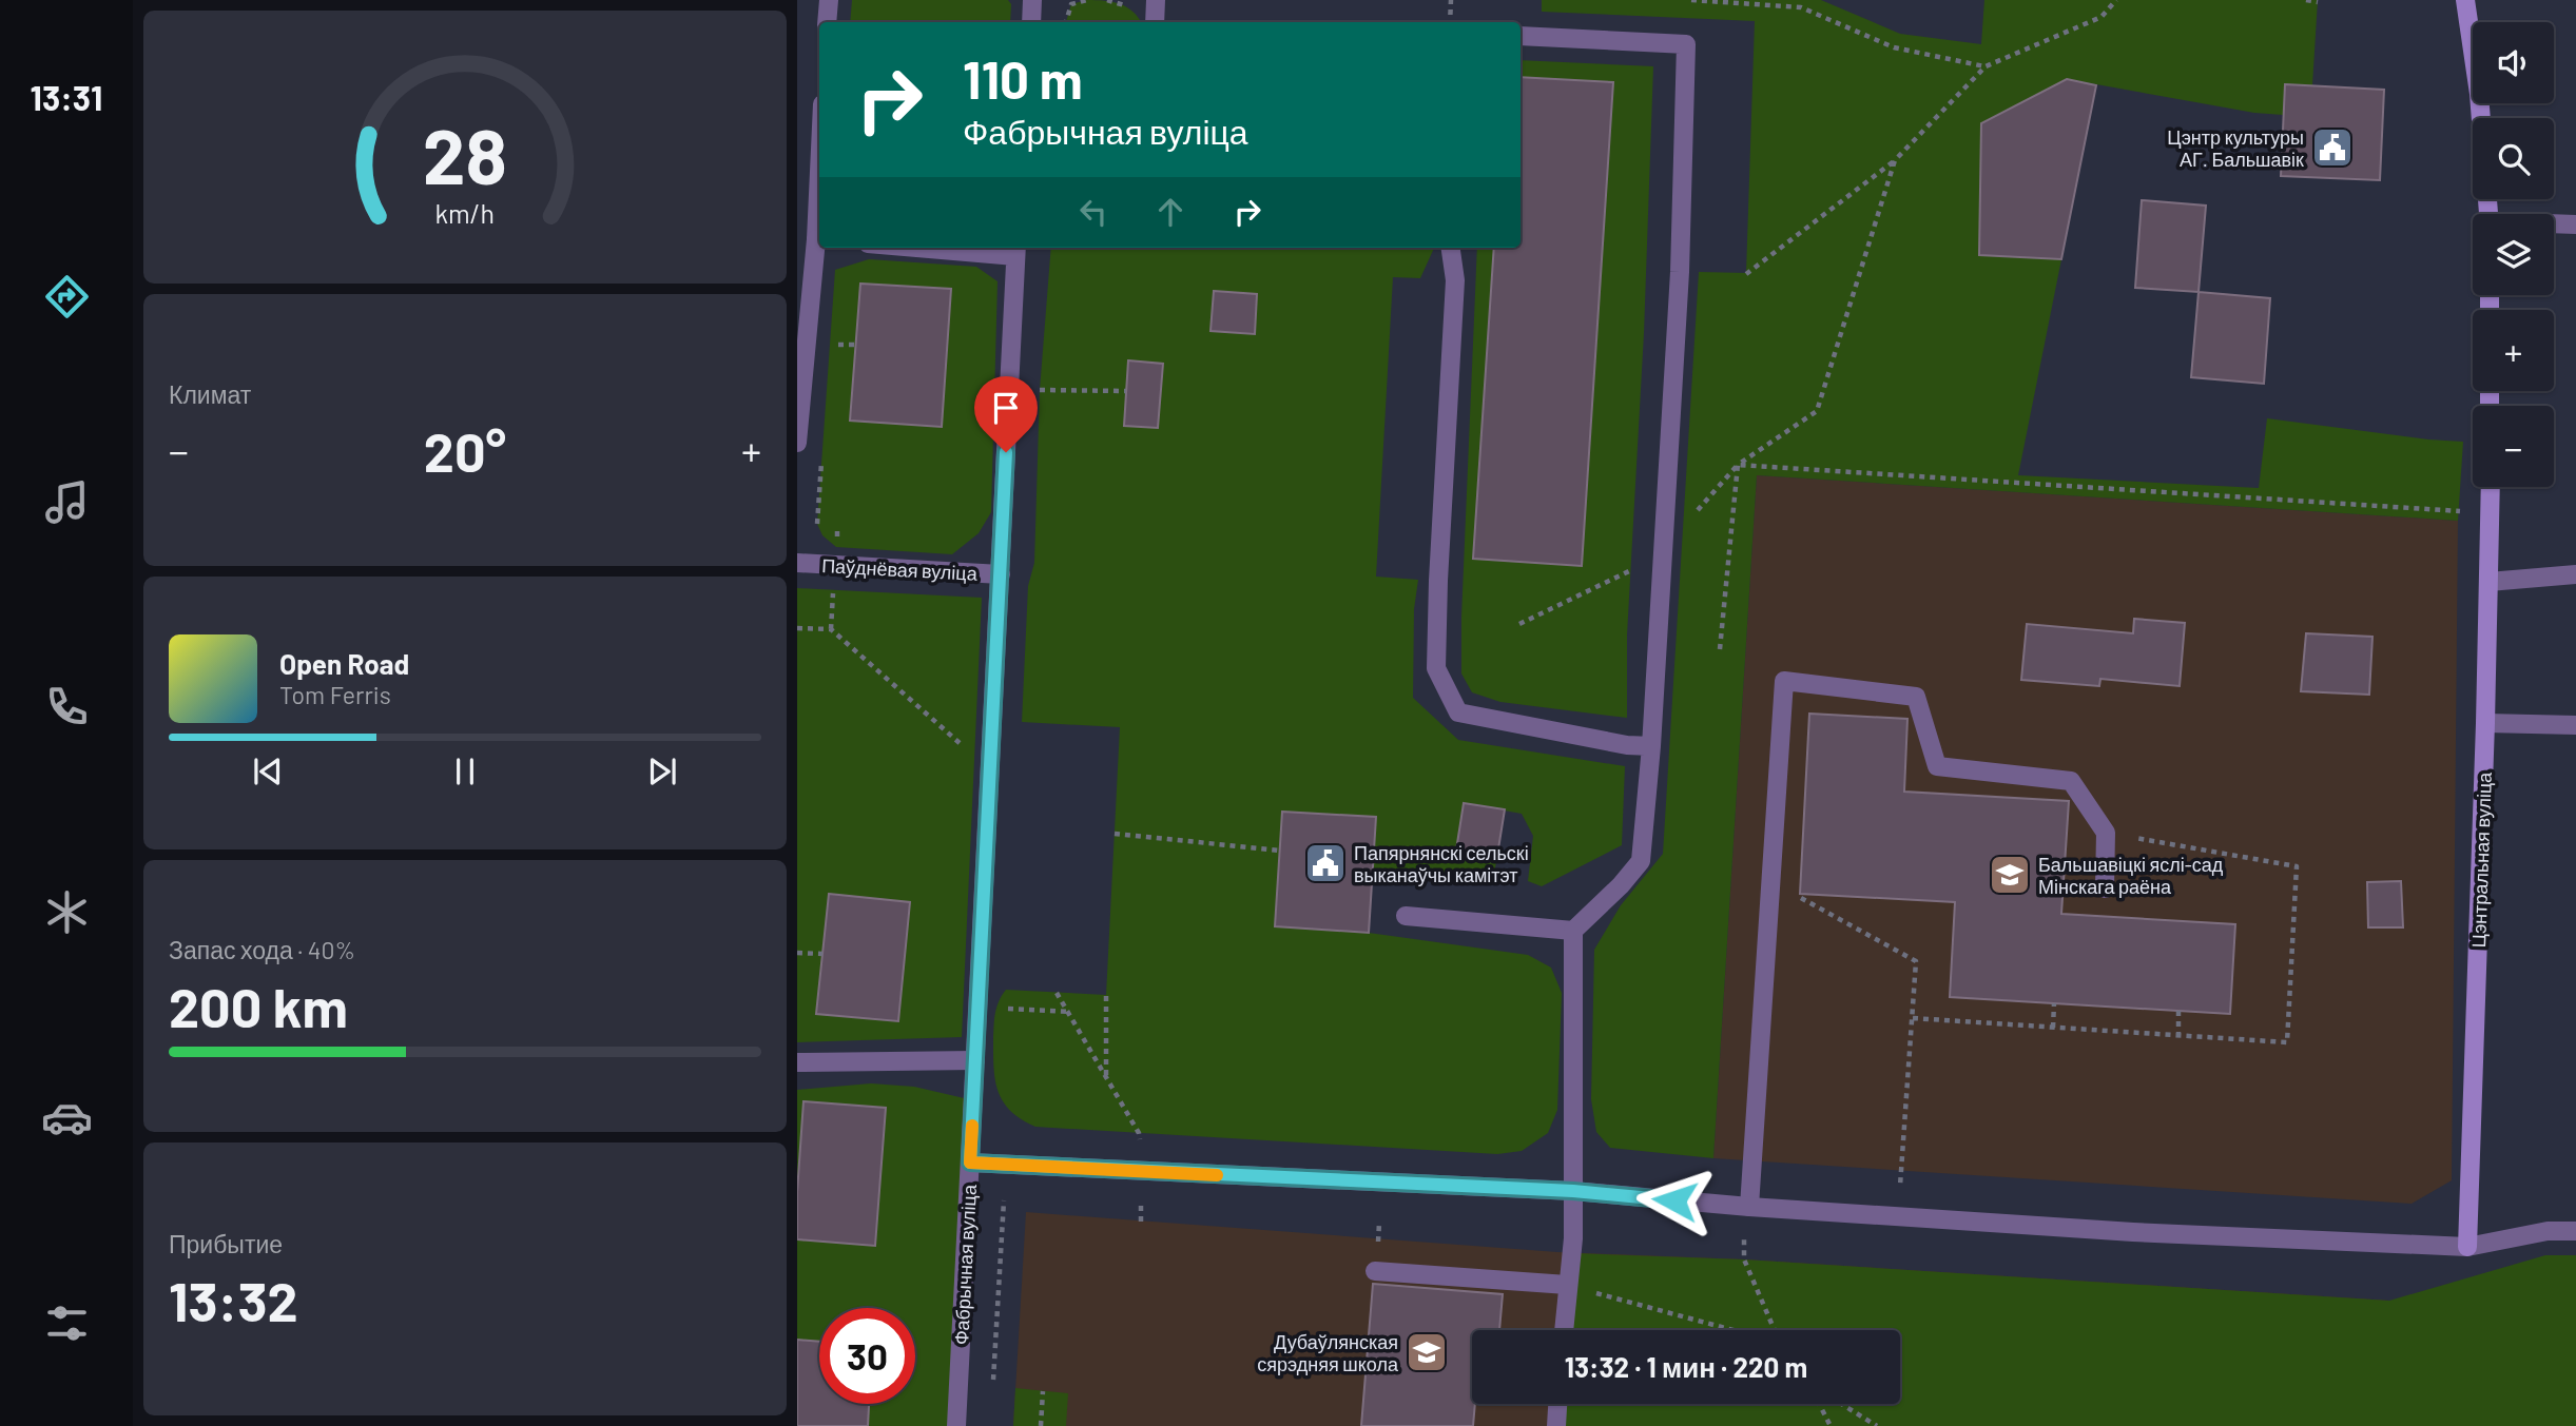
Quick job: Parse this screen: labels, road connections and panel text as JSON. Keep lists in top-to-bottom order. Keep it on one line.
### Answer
{"streets":{"street":["Паўднёвая вуліца","Цэнтральная вуліца","Фабрычная вуліца"]},"crossings":[["Паўднёвая вуліца","Фабрычная вуліца"]],"places":{"public building":["Цэнтр культуры АГ. Бальшавік","Папярнянскі сельскі выканаўчы камітэт"],"school or university":["Бальшавіцкі яслі-сад Мінскага раёна","Дубаўлянская сярэдняя школа"]},"page":{"tabs":"13:31","map_buttons":["+","−"],"turn":["110 m","Фабрычная вуліца"],"tile":["Климат",["Запас хода · 40%","200 km"],["Прибытие","13:32"]],"heat":["−","20°","+"],"song":["Open Road","Tom Ferris"],"limit":"30","trip":"13:32 · 1 мин · 220 m","gauge":["28","km/h"]}}
